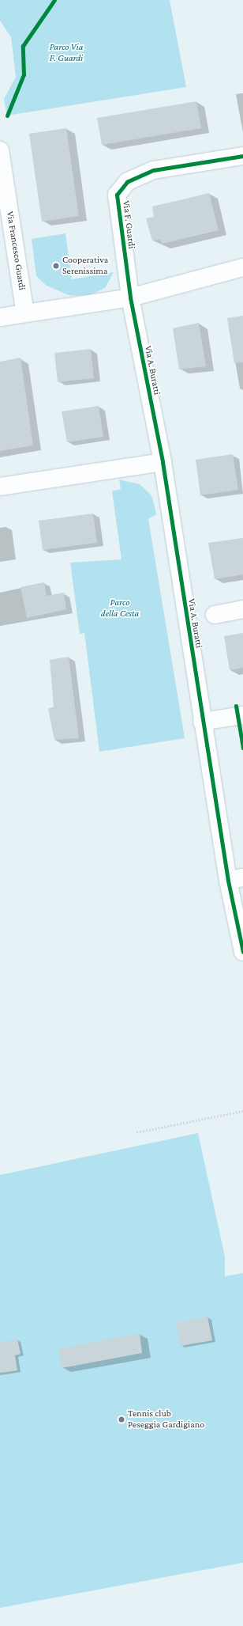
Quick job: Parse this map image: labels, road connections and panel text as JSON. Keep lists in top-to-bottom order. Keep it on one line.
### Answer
{"streets":{"street":["Via F. Guardi","Via Francesco Guardi","Via A. Buratti"]},"crossings":[["Via F. Guardi","Via A. Buratti"]],"parks":["Parco Via F. Guardi","Parco della Cesta"],"places":["Cooperativa Serenissima","Tennis club Peseggia Gardigiano"]}
